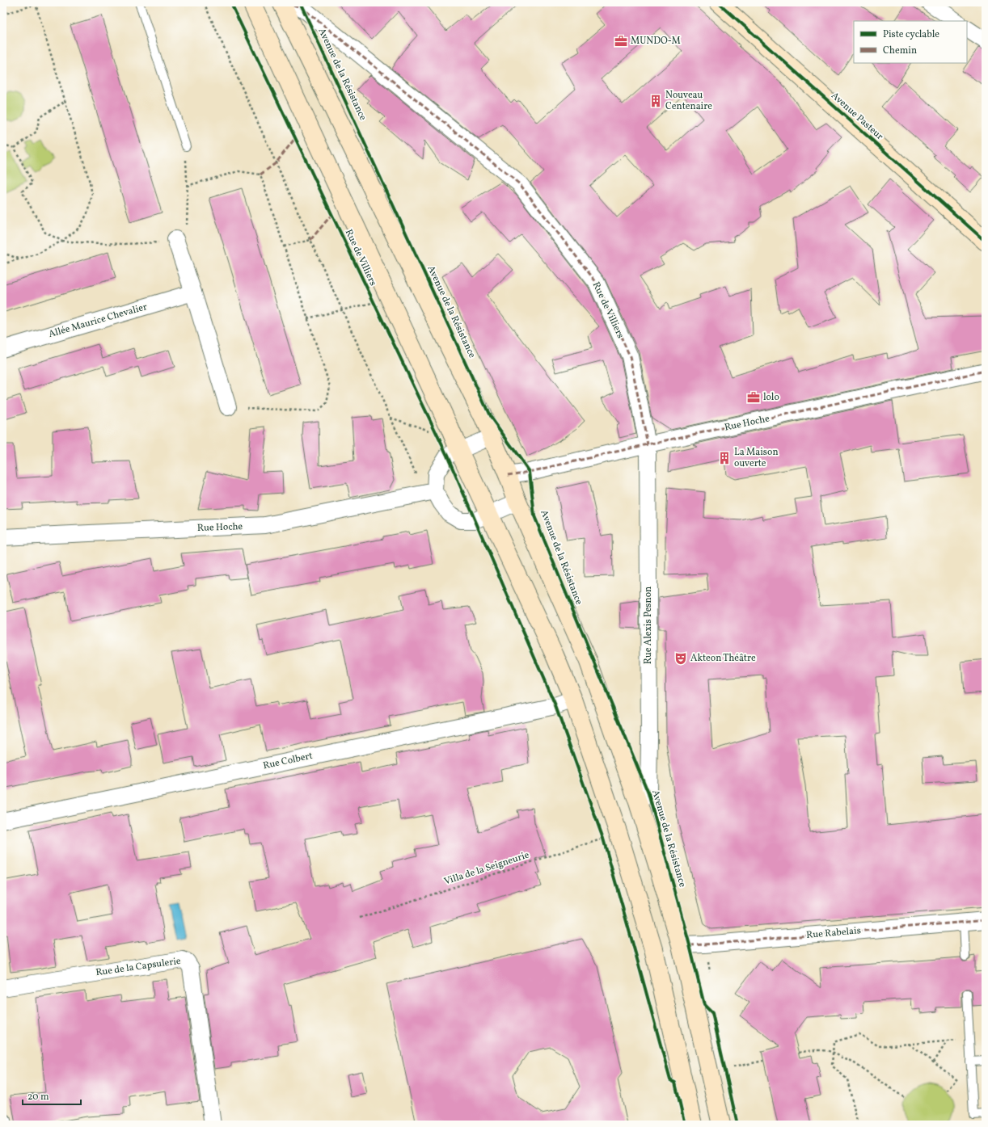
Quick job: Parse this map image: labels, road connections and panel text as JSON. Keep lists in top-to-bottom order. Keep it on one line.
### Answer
{"streets":{"main road":["Avenue de la Résistance","Avenue Pasteur"],"street":["Rue de Villiers","Allée Maurice Chevalier","Rue Hoche","Rue Alexis Pesnon","Rue Colbert","Rue Rabelais","Rue de la Capsulerie"],"path":["Villa de la Seigneurie"]},"crossings":[["Avenue de la Résistance","Rue Hoche"],["Avenue de la Résistance","Rue Alexis Pesnon"],["Avenue de la Résistance","Rue Rabelais"],["Rue de Villiers","Rue Hoche"],["Rue de Villiers","Rue Alexis Pesnon"],["Rue Hoche","Rue Alexis Pesnon"]],"places":{"office":["MUNDO-M","lolo"],"building":["Nouveau Centenaire","La Maison ouverte"],"theatre":["Akteon Théâtre"]},"legend":["Piste cyclable","Chemin"],"scale_bar":"20 m"}
